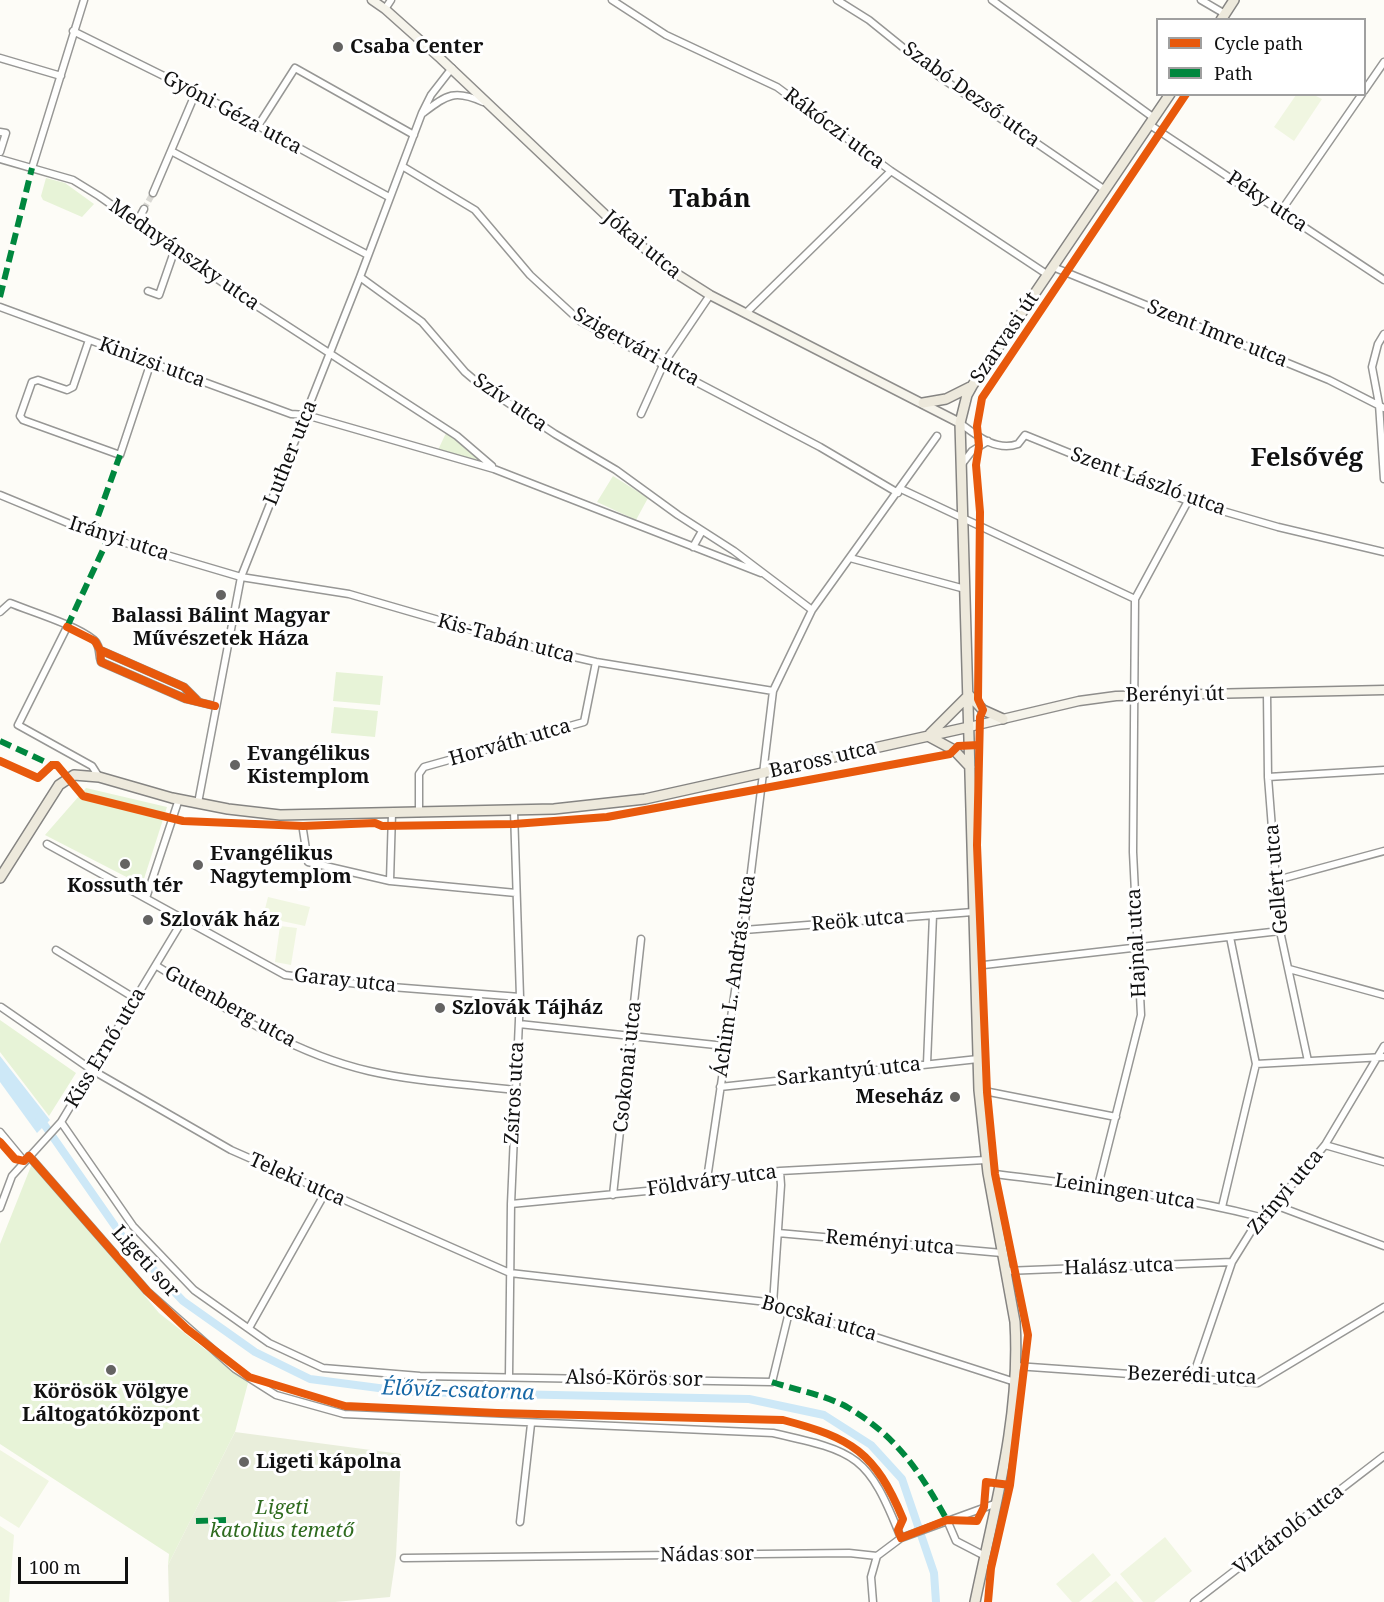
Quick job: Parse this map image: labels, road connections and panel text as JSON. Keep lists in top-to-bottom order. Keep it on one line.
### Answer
{"streets":{"main road":["Jókai utca","Szarvasi út","Berényi út","Baross utca"],"street":["Szabó Dezső utca","Gyóni Géza utca","Rákóczi utca","Péky utca","Mednyánszky utca","Szent Imre utca","Szigetvári utca","Kinizsi utca","Szív utca","Luther utca","Szent László utca","Irányi utca","Kis-Tabán utca","Horváth utca","Gellért utca","Reök utca","Hajnal utca","Áchim L. András utca","Garay utca","Gutenberg utca","Kiss Ernő utca","Csokonai utca","Sarkantyú utca","Zsíros utca","Teleki utca","Földváry utca","Leiningen utca","Zrínyi utca","Reményi utca","Ligeti sor","Halász utca","Bocskai utca","Bezerédi utca","Alsó-Körös sor","Víztároló utca","Nádas sor"]},"crossings":[["Szabó Dezső utca","Szarvasi út"],["Gyóni Géza utca","Luther utca"],["Rákóczi utca","Szent Imre utca"],["Rákóczi utca","Szarvasi út"],["Péky utca","Szarvasi út"],["Jókai utca","Szarvasi út"],["Jókai utca","Luther utca"],["Jókai utca","Szent László utca"],["Mednyánszky utca","Kinizsi utca"],["Mednyánszky utca","Luther utca"],["Szent Imre utca","Szarvasi út"],["Szarvasi út","Szigetvári utca"],["Szarvasi út","Szent László utca"],["Szarvasi út","Berényi út"],["Szarvasi út","Baross utca"],["Szarvasi út","Reök utca"],["Szarvasi út","Sarkantyú utca"],["Szarvasi út","Földváry utca"],["Szarvasi út","Leiningen utca"],["Szarvasi út","Reményi utca"],["Szarvasi út","Halász utca"],["Szarvasi út","Bocskai utca"],["Szarvasi út","Bezerédi utca"],["Szigetvári utca","Luther utca"],["Szigetvári utca","Hajnal utca"],["Kinizsi utca","Luther utca"],["Szív utca","Luther utca"],["Luther utca","Irányi utca"],["Luther utca","Kis-Tabán utca"],["Luther utca","Baross utca"],["Irányi utca","Kis-Tabán utca"],["Kis-Tabán utca","Horváth utca"],["Berényi út","Baross utca"],["Berényi út","Gellért utca"],["Berényi út","Hajnal utca"],["Horváth utca","Baross utca"],["Baross utca","Áchim L. András utca"],["Baross utca","Zsíros utca"],["Reök utca","Áchim L. András utca"],["Hajnal utca","Leiningen utca"],["Áchim L. András utca","Sarkantyú utca"],["Áchim L. András utca","Földváry utca"],["Garay utca","Kiss Ernő utca"],["Garay utca","Zsíros utca"],["Gutenberg utca","Kiss Ernő utca"],["Gutenberg utca","Zsíros utca"],["Kiss Ernő utca","Teleki utca"],["Kiss Ernő utca","Ligeti sor"],["Kiss Ernő utca","Alsó-Körös sor"],["Csokonai utca","Földváry utca"],["Zsíros utca","Teleki utca"],["Zsíros utca","Földváry utca"],["Zsíros utca","Bocskai utca"],["Zsíros utca","Alsó-Körös sor"],["Teleki utca","Bocskai utca"],["Leiningen utca","Zrínyi utca"],["Zrínyi utca","Halász utca"],["Zrínyi utca","Bezerédi utca"],["Bocskai utca","Alsó-Körös sor"]],"districts":["Tabán","Felsővég"],"water":["Élővíz-csatorna"],"parks":["Ligeti katolius temető"],"places":["Csaba Center","Balassi Bálint Magyar Művészetek Háza","Evangélikus Kistemplom","Kossuth tér","Evangélikus Nagytemplom","Szlovák ház","Szlovák Tájház","Meseház","Körösök Völgye Láltogatóközpont","Ligeti kápolna"],"legend":["Cycle path","Path"],"scale_bar":"100 m"}
